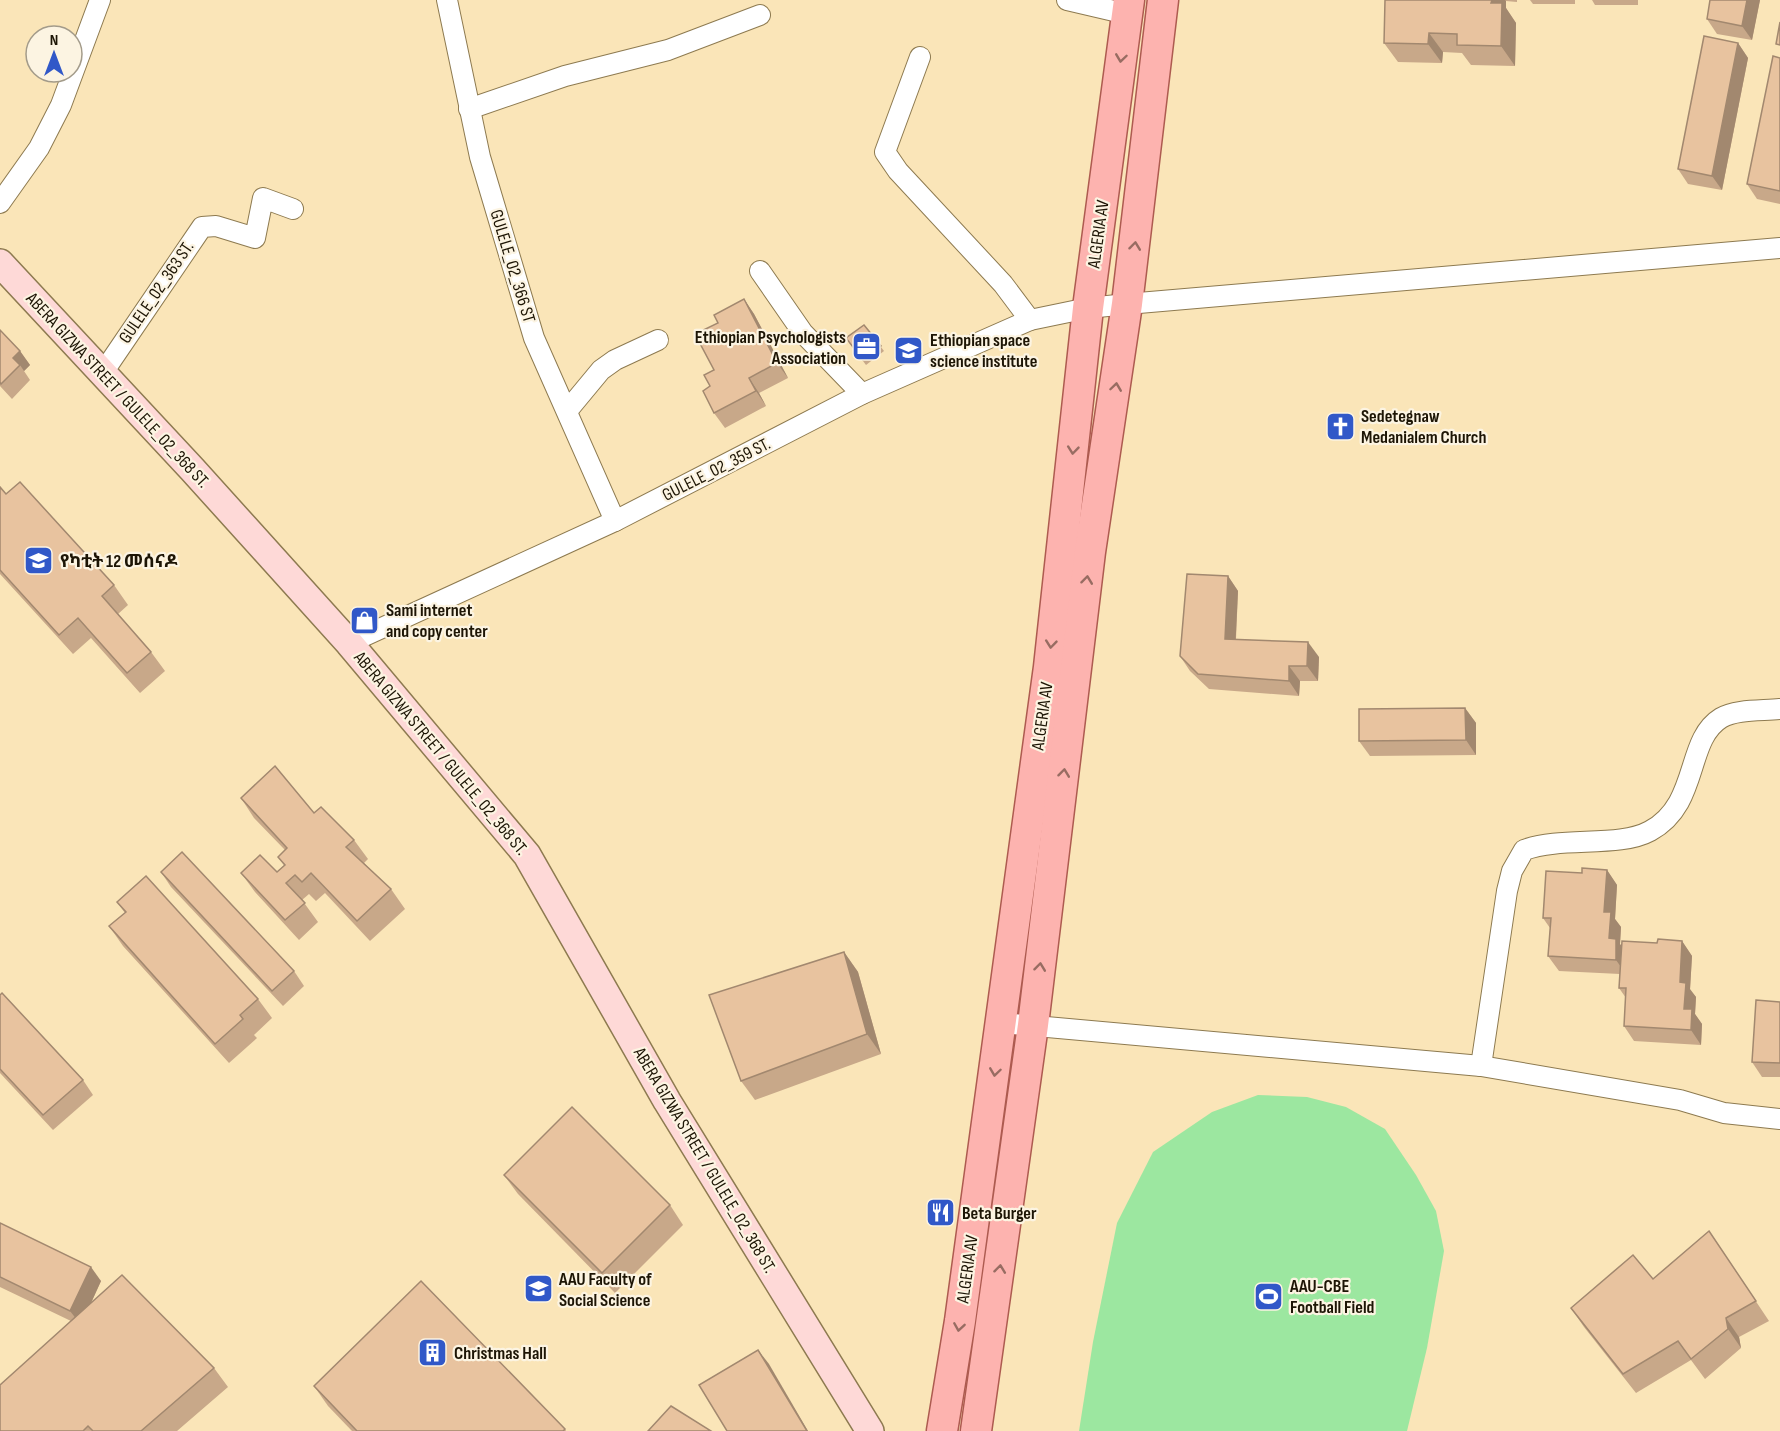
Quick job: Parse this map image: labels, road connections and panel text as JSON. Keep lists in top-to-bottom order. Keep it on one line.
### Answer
{"streets":{"main road":["ALGERIA AV","ABERA GIZWA STREET / GULELE_02_368 ST."],"street":["GULELE_02_366 ST","GULELE_02_363 ST.","GULELE_02_359 ST."]},"crossings":[["ALGERIA AV","GULELE_02_359 ST."],["GULELE_02_366 ST","GULELE_02_359 ST."],["GULELE_02_363 ST.","ABERA GIZWA STREET / GULELE_02_368 ST."],["ABERA GIZWA STREET / GULELE_02_368 ST.","GULELE_02_359 ST."]],"places":{"office":["Ethiopian Psychologists Association"],"school or university":["Ethiopian space science institute","የካቲት 12 መሰናዶ","AAU Faculty of Social Science"],"church":["Sedetegnaw Medanialem Church"],"shop":["Sami internet and copy center"],"restaurant":["Beta Burger"],"sports":["AAU-CBE Football Field"],"building":["Christmas Hall"]},"north":"top"}
